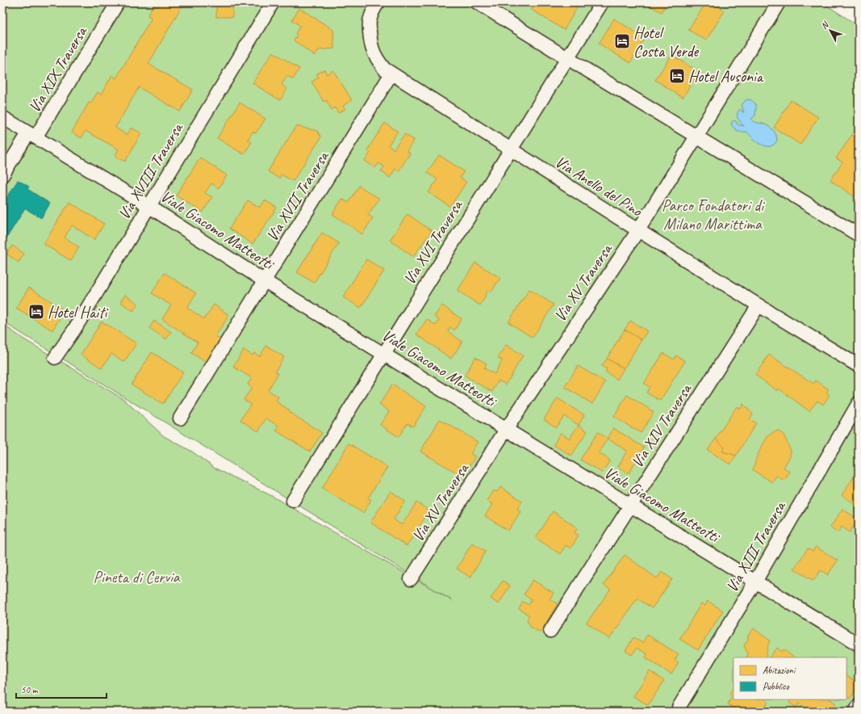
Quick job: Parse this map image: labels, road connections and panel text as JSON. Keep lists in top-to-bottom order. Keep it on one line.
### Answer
{"streets":{"street":["Via XIX Traversa","Via XVIII Traversa","Via Anello del Pino","Via XVII Traversa","Viale Giacomo Matteotti","Via XVI Traversa","Via XV Traversa","Via XIV Traversa","Via XIII Traversa"]},"crossings":[["Via XIX Traversa","Viale Giacomo Matteotti"],["Via XVIII Traversa","Viale Giacomo Matteotti"],["Via Anello del Pino","Via XVII Traversa"],["Via Anello del Pino","Via XVI Traversa"],["Via Anello del Pino","Via XV Traversa"],["Via Anello del Pino","Via XIV Traversa"],["Via XVII Traversa","Viale Giacomo Matteotti"],["Viale Giacomo Matteotti","Via XVI Traversa"],["Viale Giacomo Matteotti","Via XV Traversa"],["Viale Giacomo Matteotti","Via XIV Traversa"],["Viale Giacomo Matteotti","Via XIII Traversa"]],"parks":["Parco Fondatori di Milano Marittima","Pineta di Cervia"],"places":{"hotel":["Hotel Costa Verde","Hotel Ausonia","Hotel Haiti"]},"legend":["Abitazioni","Pubblico"],"scale_bar":"50 m","north":"top left"}
